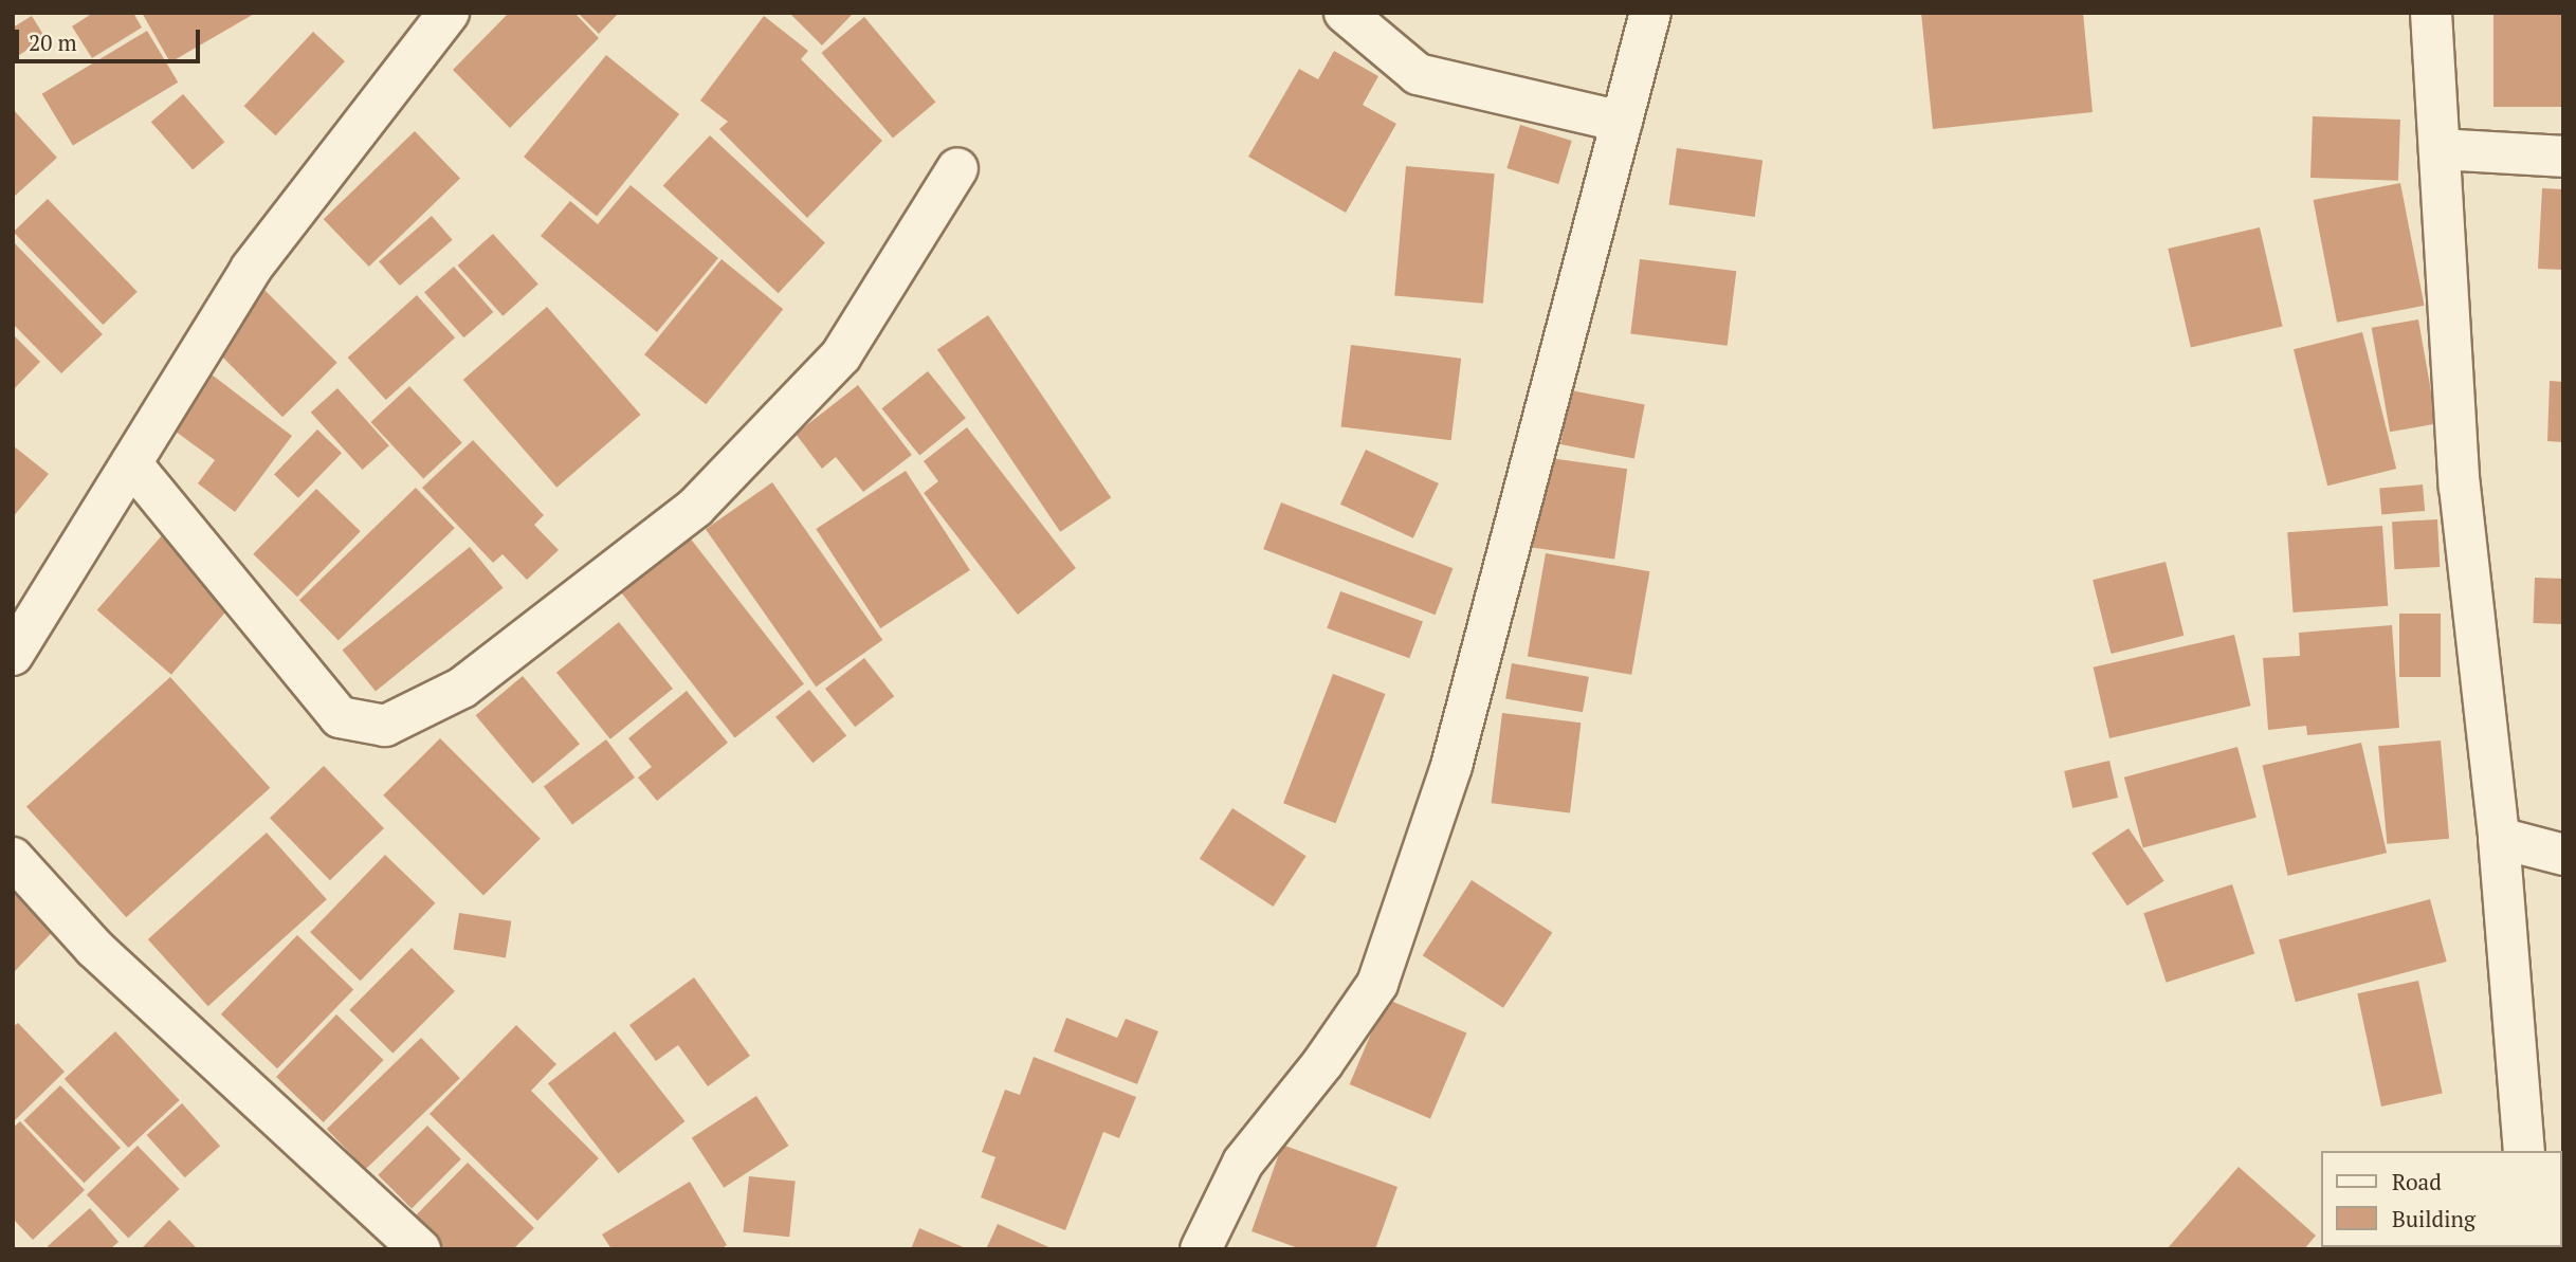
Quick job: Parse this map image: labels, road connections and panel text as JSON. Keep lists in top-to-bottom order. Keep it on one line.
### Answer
{"legend":["Road","Building"],"scale_bar":"20 m"}
